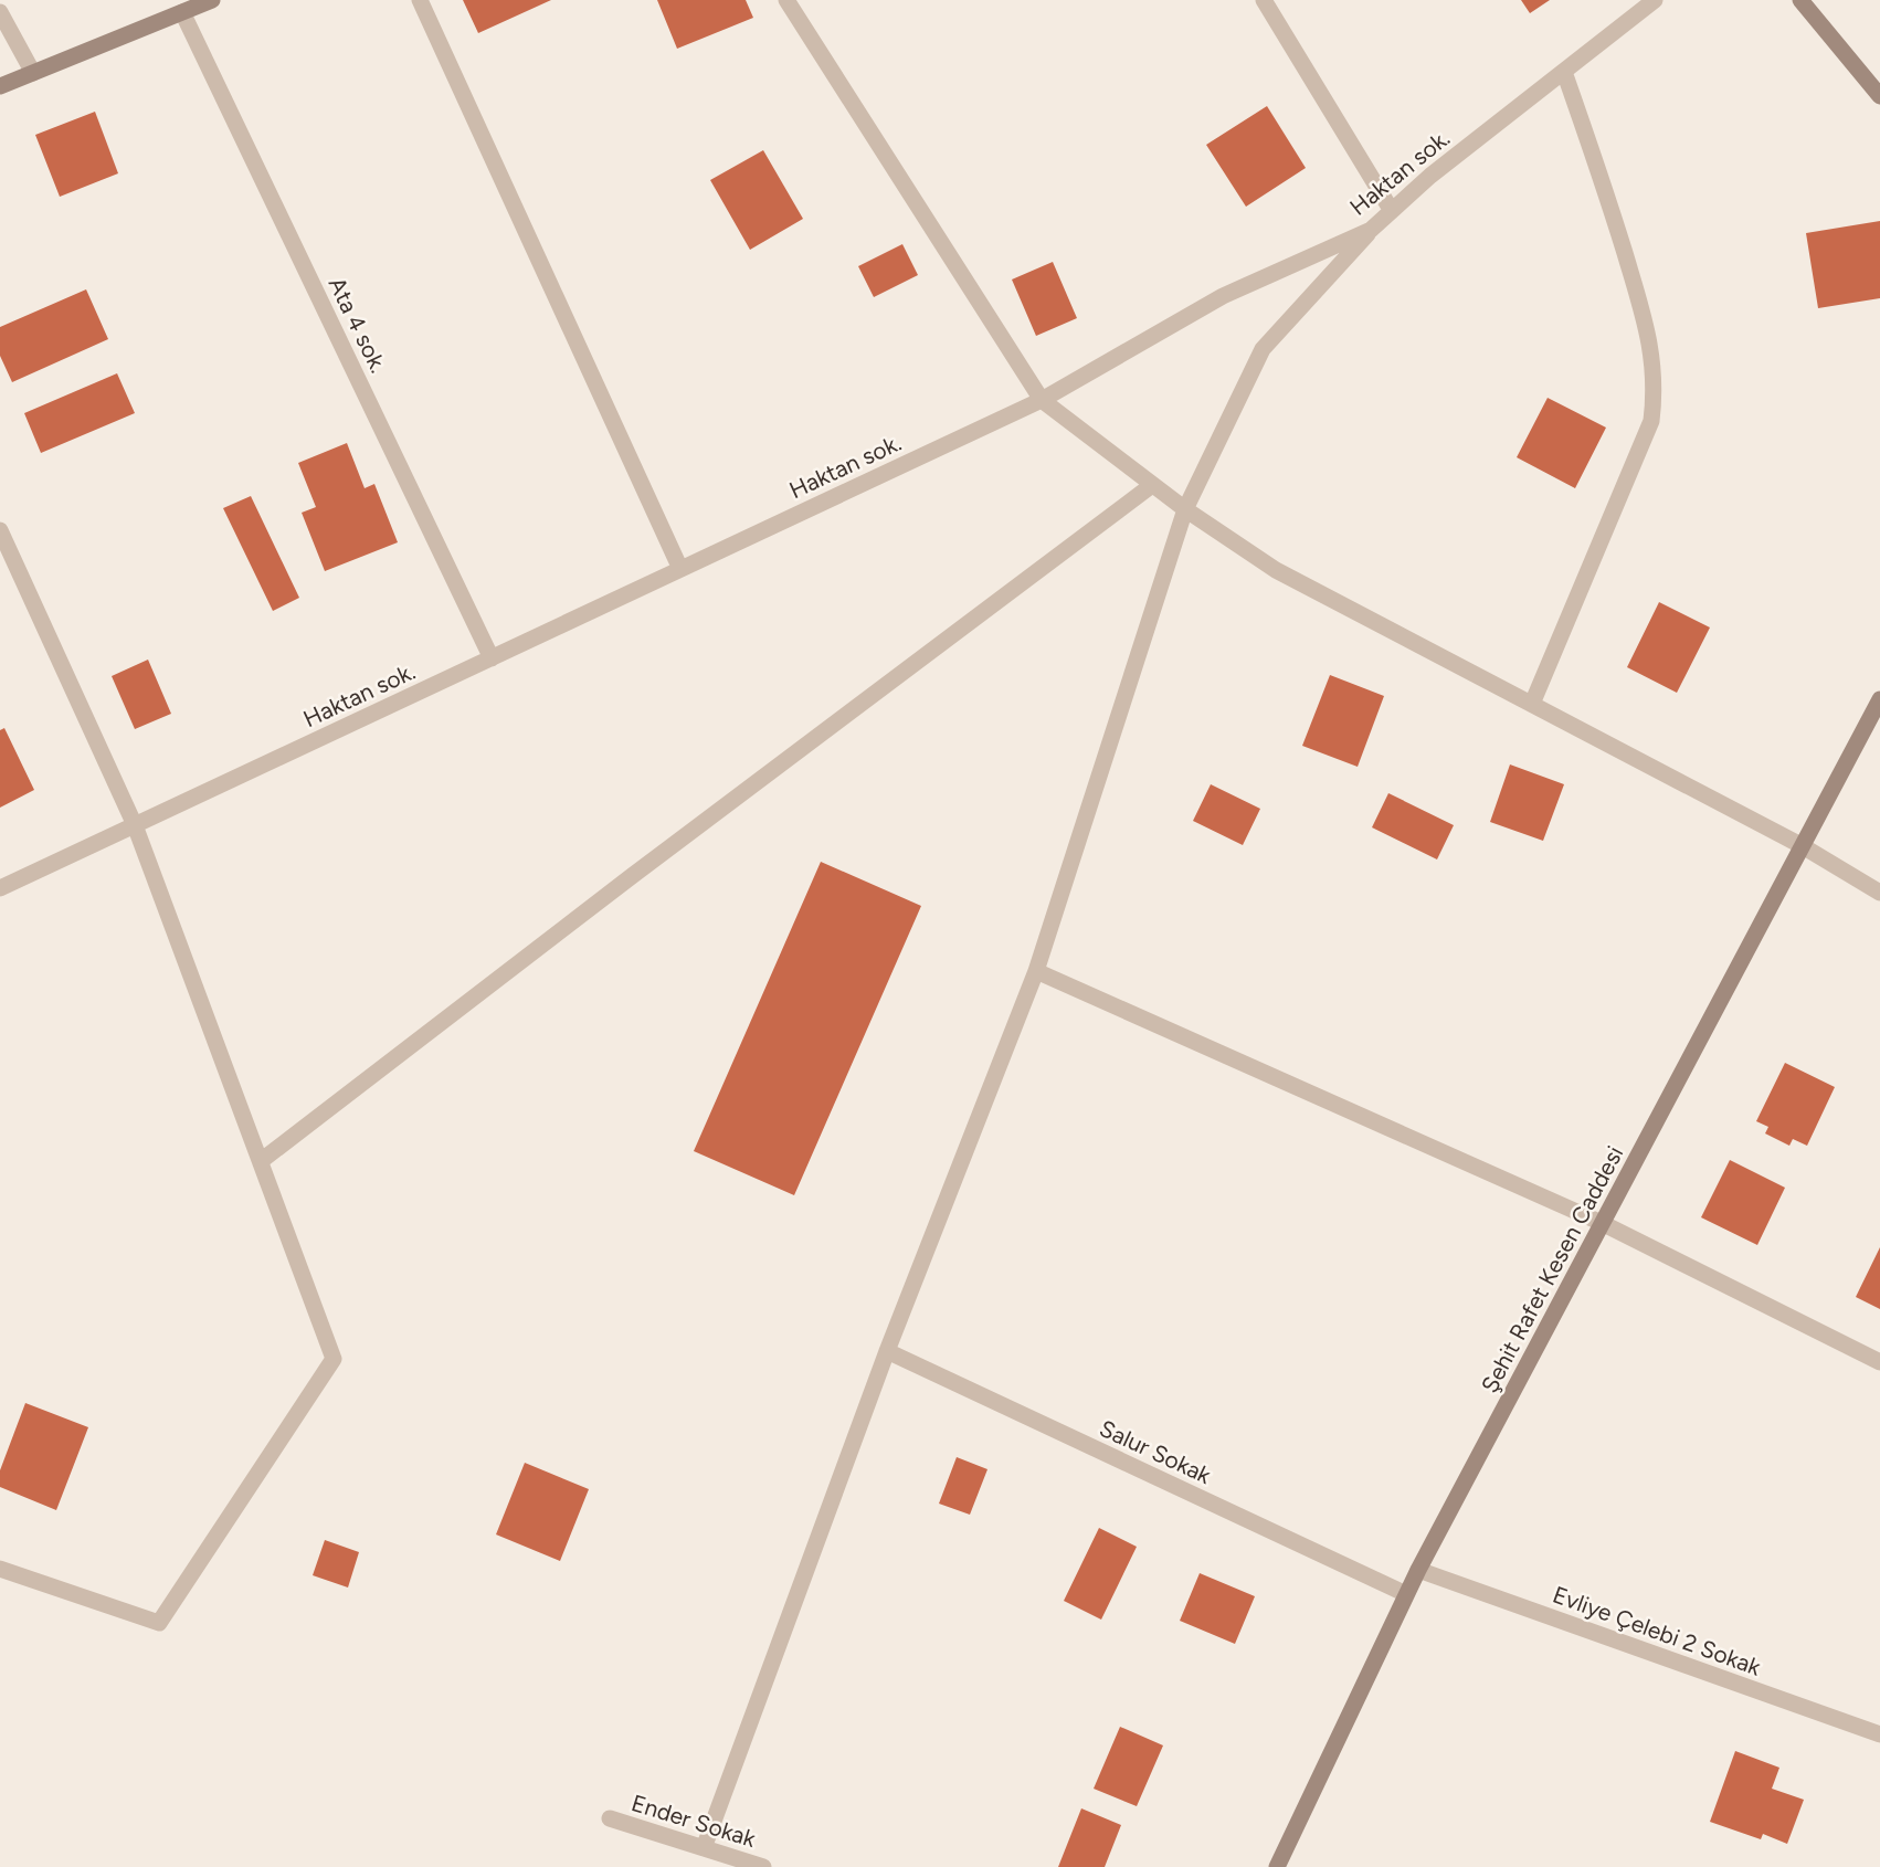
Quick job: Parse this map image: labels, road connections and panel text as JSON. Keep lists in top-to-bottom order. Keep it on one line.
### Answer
{"streets":{"street":["Haktan sok.","Ata 4 sok.","Şehit Rafet Kesen Caddesi","Salur Sokak","Evliye Çelebi 2 Sokak","Ender Sokak"]},"crossings":[["Haktan sok.","Ata 4 sok."],["Şehit Rafet Kesen Caddesi","Salur Sokak"],["Şehit Rafet Kesen Caddesi","Evliye Çelebi 2 Sokak"]]}
